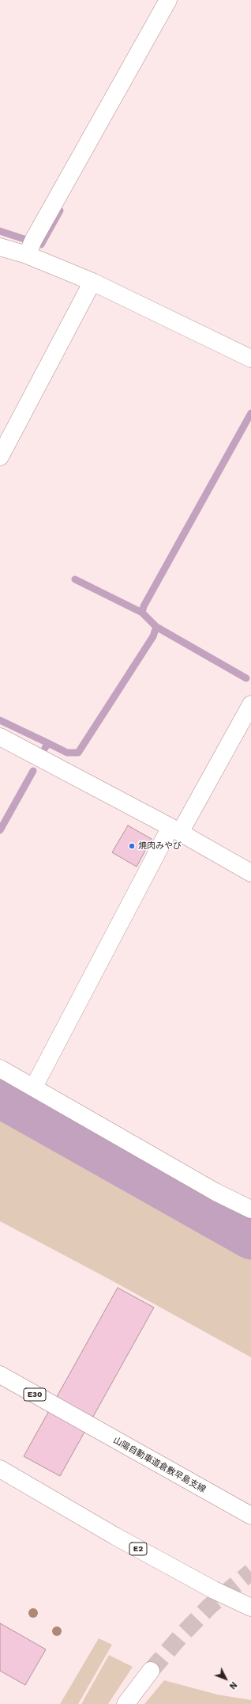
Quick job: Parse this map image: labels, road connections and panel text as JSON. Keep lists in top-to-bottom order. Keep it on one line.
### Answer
{"streets":{"main road":["E30","山陽自動車道倉敷早島支線","E2"]},"places":["焼肉みやび"],"north":"bottom right"}
